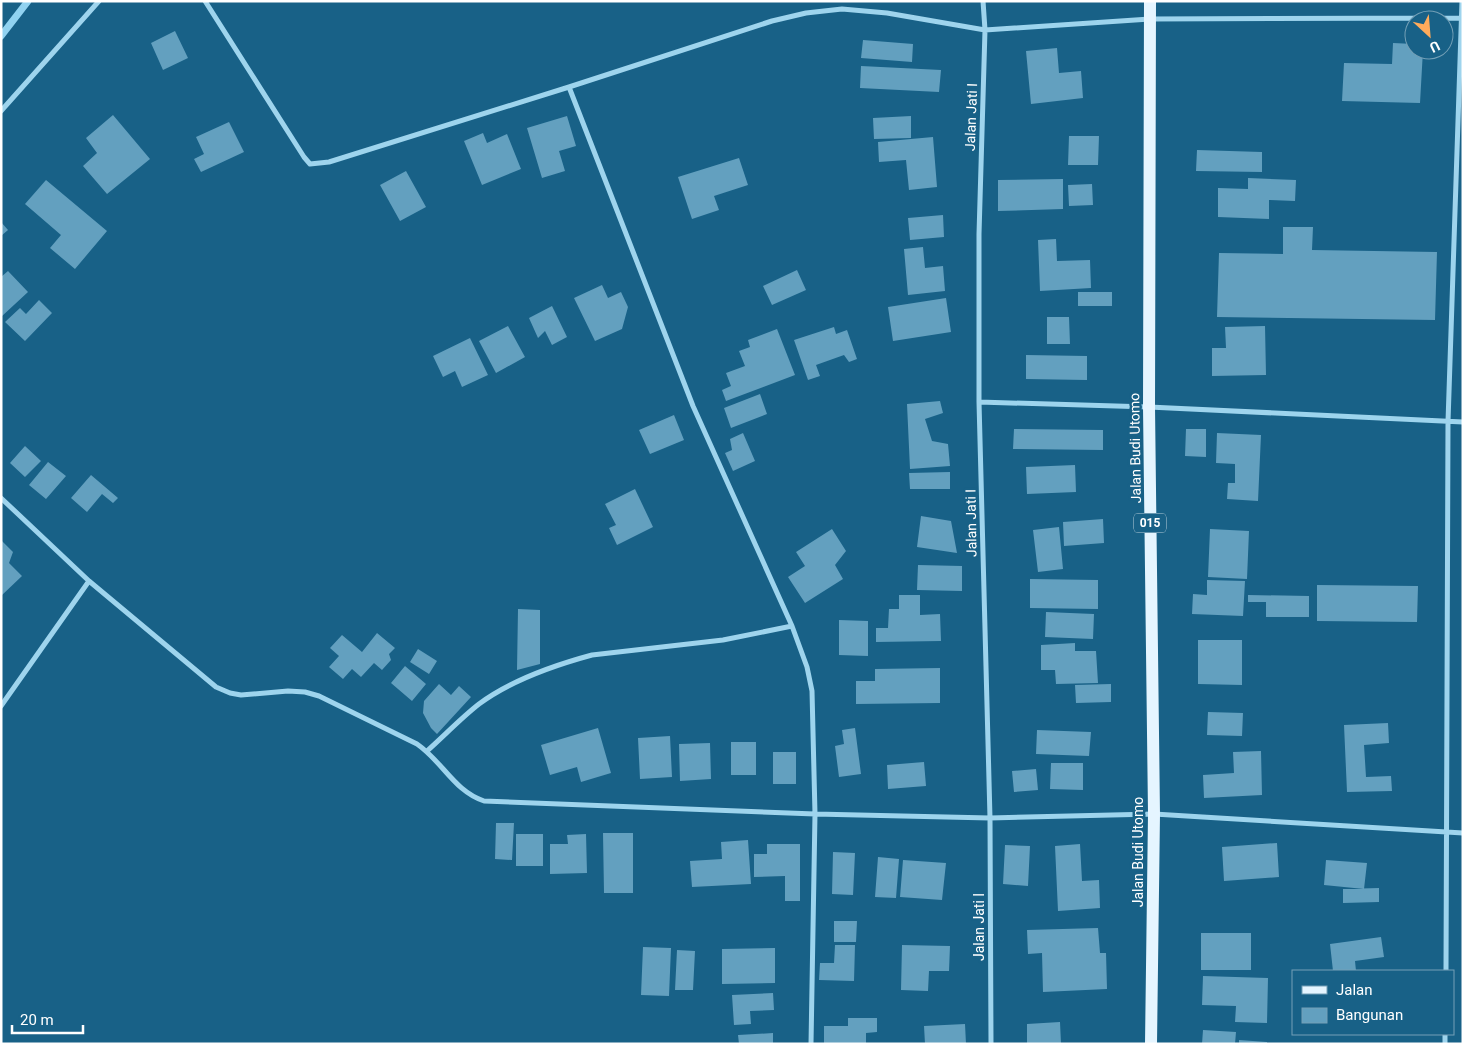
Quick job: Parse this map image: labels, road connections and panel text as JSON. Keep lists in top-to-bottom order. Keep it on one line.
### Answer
{"streets":{"main road":["Jalan Budi Utomo","015"],"street":["Jalan Jati I"]},"legend":["Jalan","Bangunan"],"scale_bar":"20 m","north":"bottom right"}
